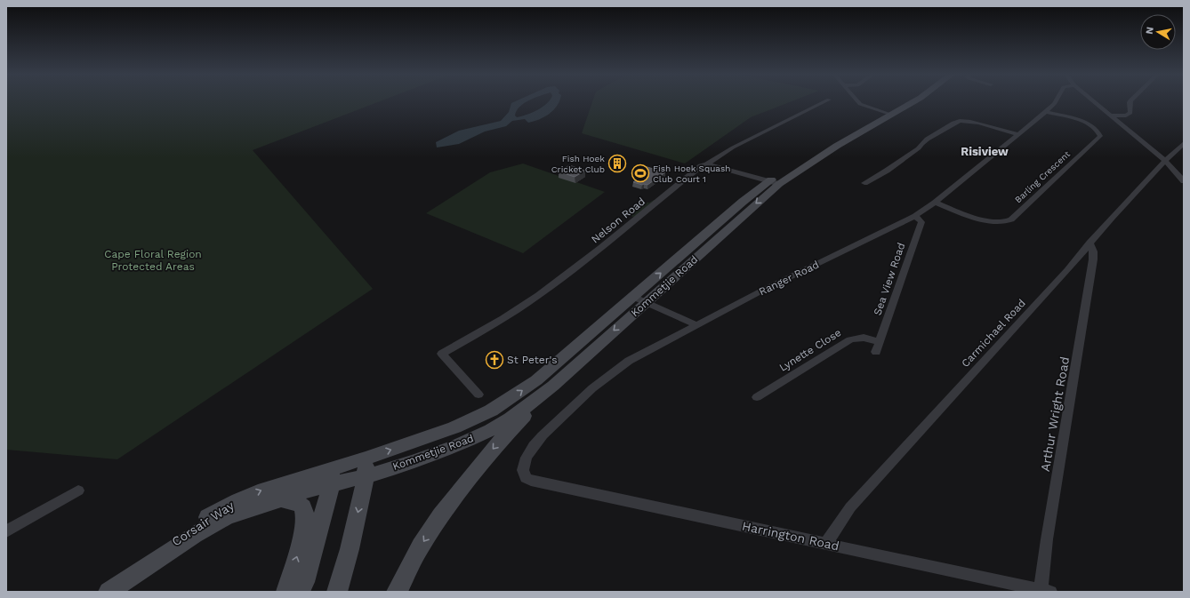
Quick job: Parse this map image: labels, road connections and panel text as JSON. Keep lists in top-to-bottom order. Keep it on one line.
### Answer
{"streets":{"main road":["Kommetjie Road","Corsair Way"],"street":["Barling Crescent","Nelson Road","Ranger Road","Sea View Road","Carmichael Road","Lynette Close","Arthur Wright Road","Harrington Road"]},"crossings":[["Barling Crescent","Ranger Road"],["Ranger Road","Sea View Road"],["Ranger Road","Harrington Road"],["Sea View Road","Lynette Close"],["Kommetjie Road","Corsair Way"],["Carmichael Road","Arthur Wright Road"],["Carmichael Road","Harrington Road"],["Arthur Wright Road","Harrington Road"]],"districts":["Risiview"],"parks":["Cape Floral Region Protected Areas"],"places":{"building":["Fish Hoek Cricket Club"],"sports":["Fish Hoek Squash Club Court 1"],"church":["St Peter's"]},"north":"left"}
